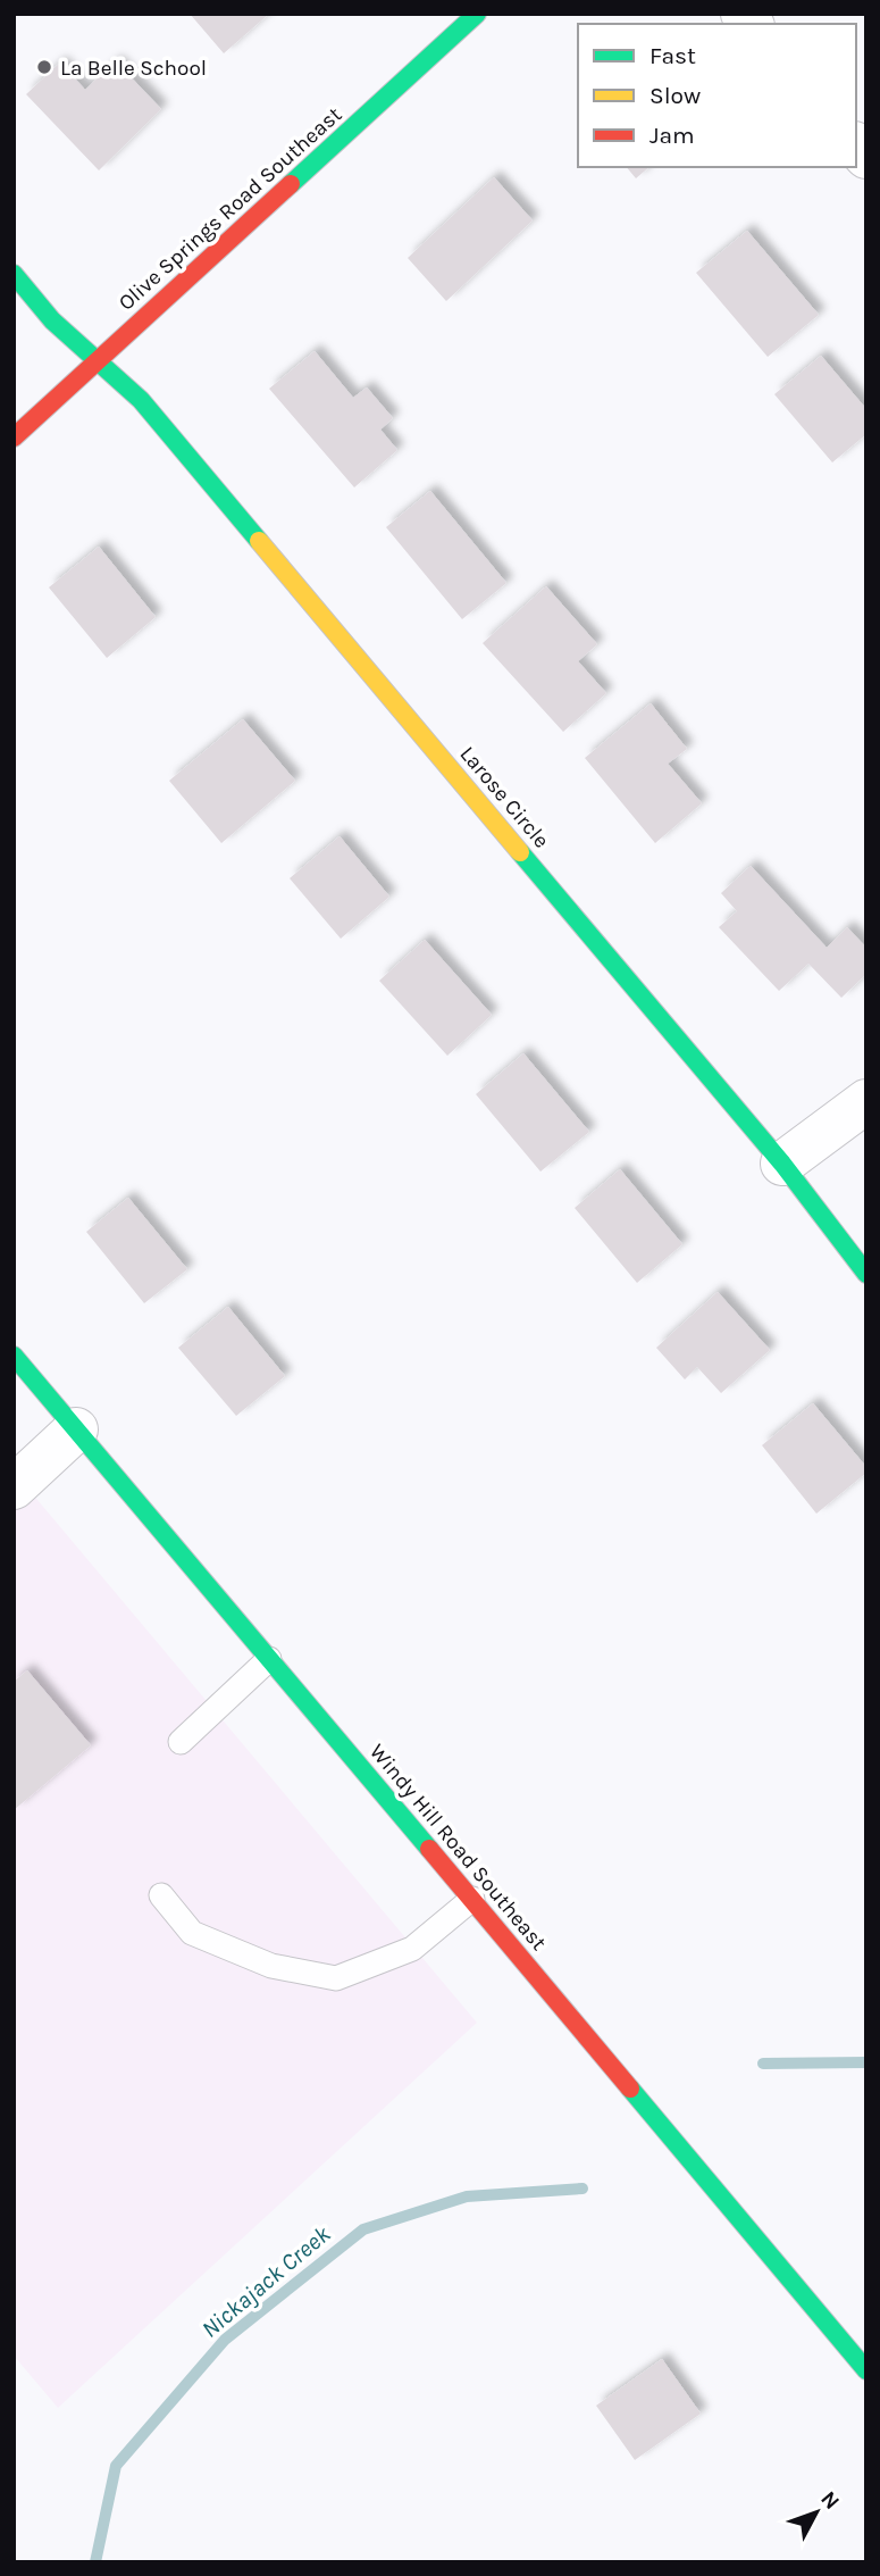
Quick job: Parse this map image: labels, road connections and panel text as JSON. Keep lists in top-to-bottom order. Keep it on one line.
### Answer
{"streets":{"street":["Olive Springs Road Southeast","Larose Circle","Windy Hill Road Southeast"]},"crossings":[["Olive Springs Road Southeast","Larose Circle"]],"water":["Nickajack Creek"],"places":["La Belle School"],"legend":["Fast","Slow","Jam"],"north":"top right"}
